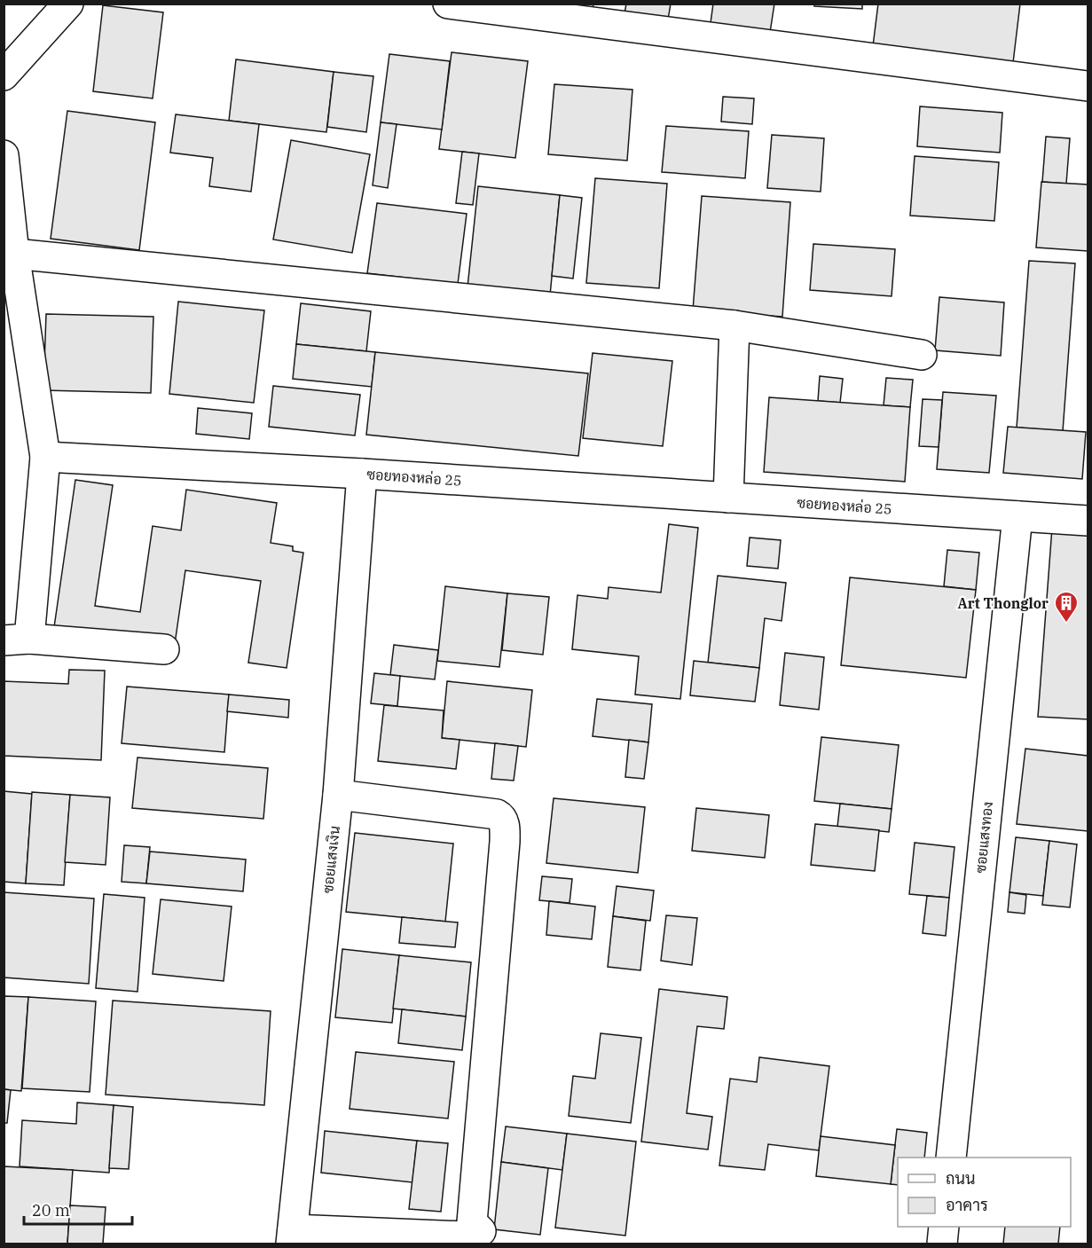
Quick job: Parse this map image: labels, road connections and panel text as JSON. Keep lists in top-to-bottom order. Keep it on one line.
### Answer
{"streets":{"street":["ซอยทองหล่อ 25","ซอยแสงทอง","ซอยแสงเงิน"]},"crossings":[["ซอยทองหล่อ 25","ซอยแสงทอง"],["ซอยทองหล่อ 25","ซอยแสงเงิน"]],"places":{"building":["Art Thonglor"]},"legend":["ถนน","อาคาร"],"scale_bar":"20 m"}
